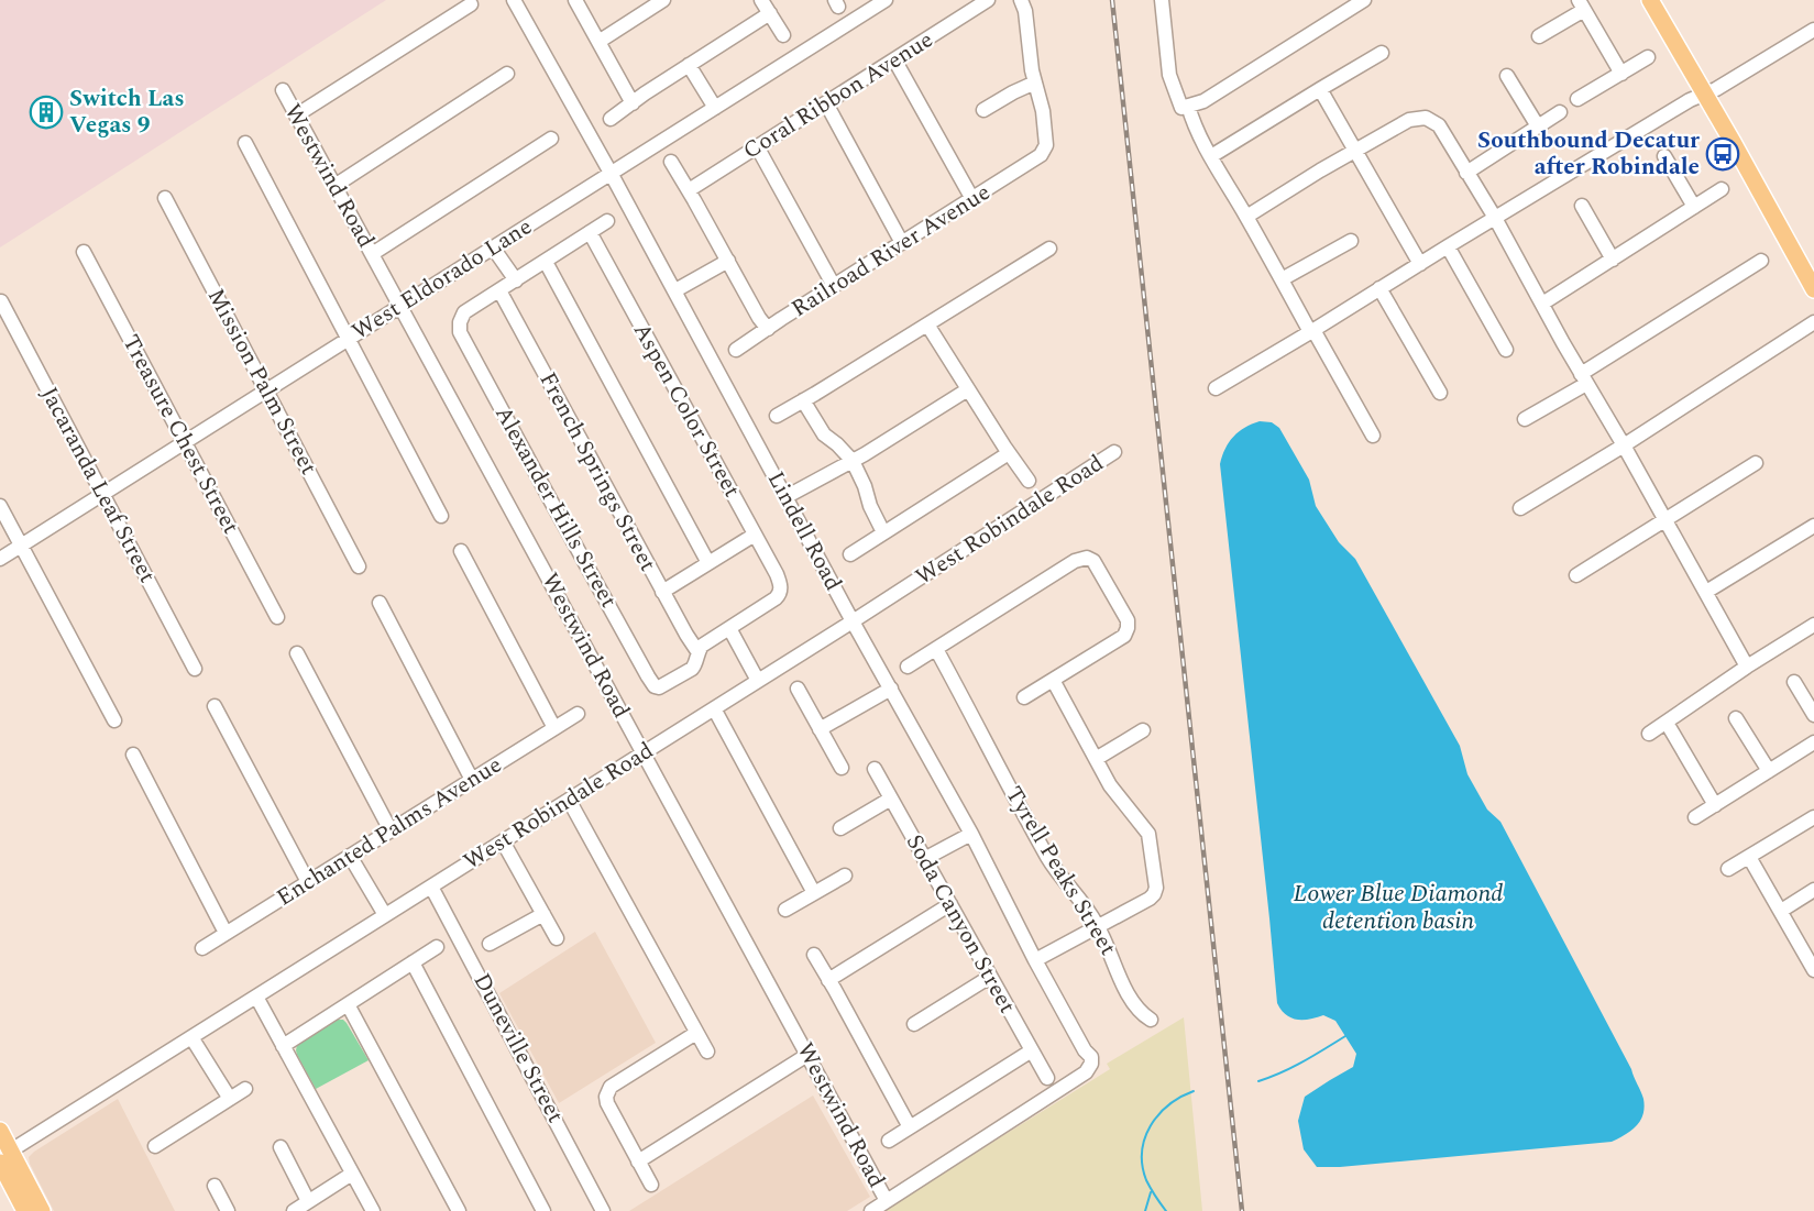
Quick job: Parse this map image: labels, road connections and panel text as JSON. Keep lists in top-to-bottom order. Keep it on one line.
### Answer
{"streets":{"street":["Coral Ribbon Avenue","Westwind Road","Railroad River Avenue","West Eldorado Lane","Mission Palm Street","Aspen Color Street","Treasure Chest Street","French Springs Street","Jacaranda Leaf Street","Alexander Hills Street","West Robindale Road","Lindell Road","Enchanted Palms Avenue","Tyrell Peaks Street","Soda Canyon Street","Duneville Street"]},"crossings":[["Westwind Road","West Eldorado Lane"],["Westwind Road","West Robindale Road"],["Westwind Road","Lindell Road"],["West Eldorado Lane","Mission Palm Street"],["West Eldorado Lane","Treasure Chest Street"],["West Eldorado Lane","Jacaranda Leaf Street"],["West Eldorado Lane","Lindell Road"],["French Springs Street","Alexander Hills Street"],["West Robindale Road","Lindell Road"],["West Robindale Road","Duneville Street"]],"water":["Lower Blue Diamond detention basin"],"places":{"building":["Switch Las Vegas 9"],"bus stop":["Southbound Decatur after Robindale"]}}
